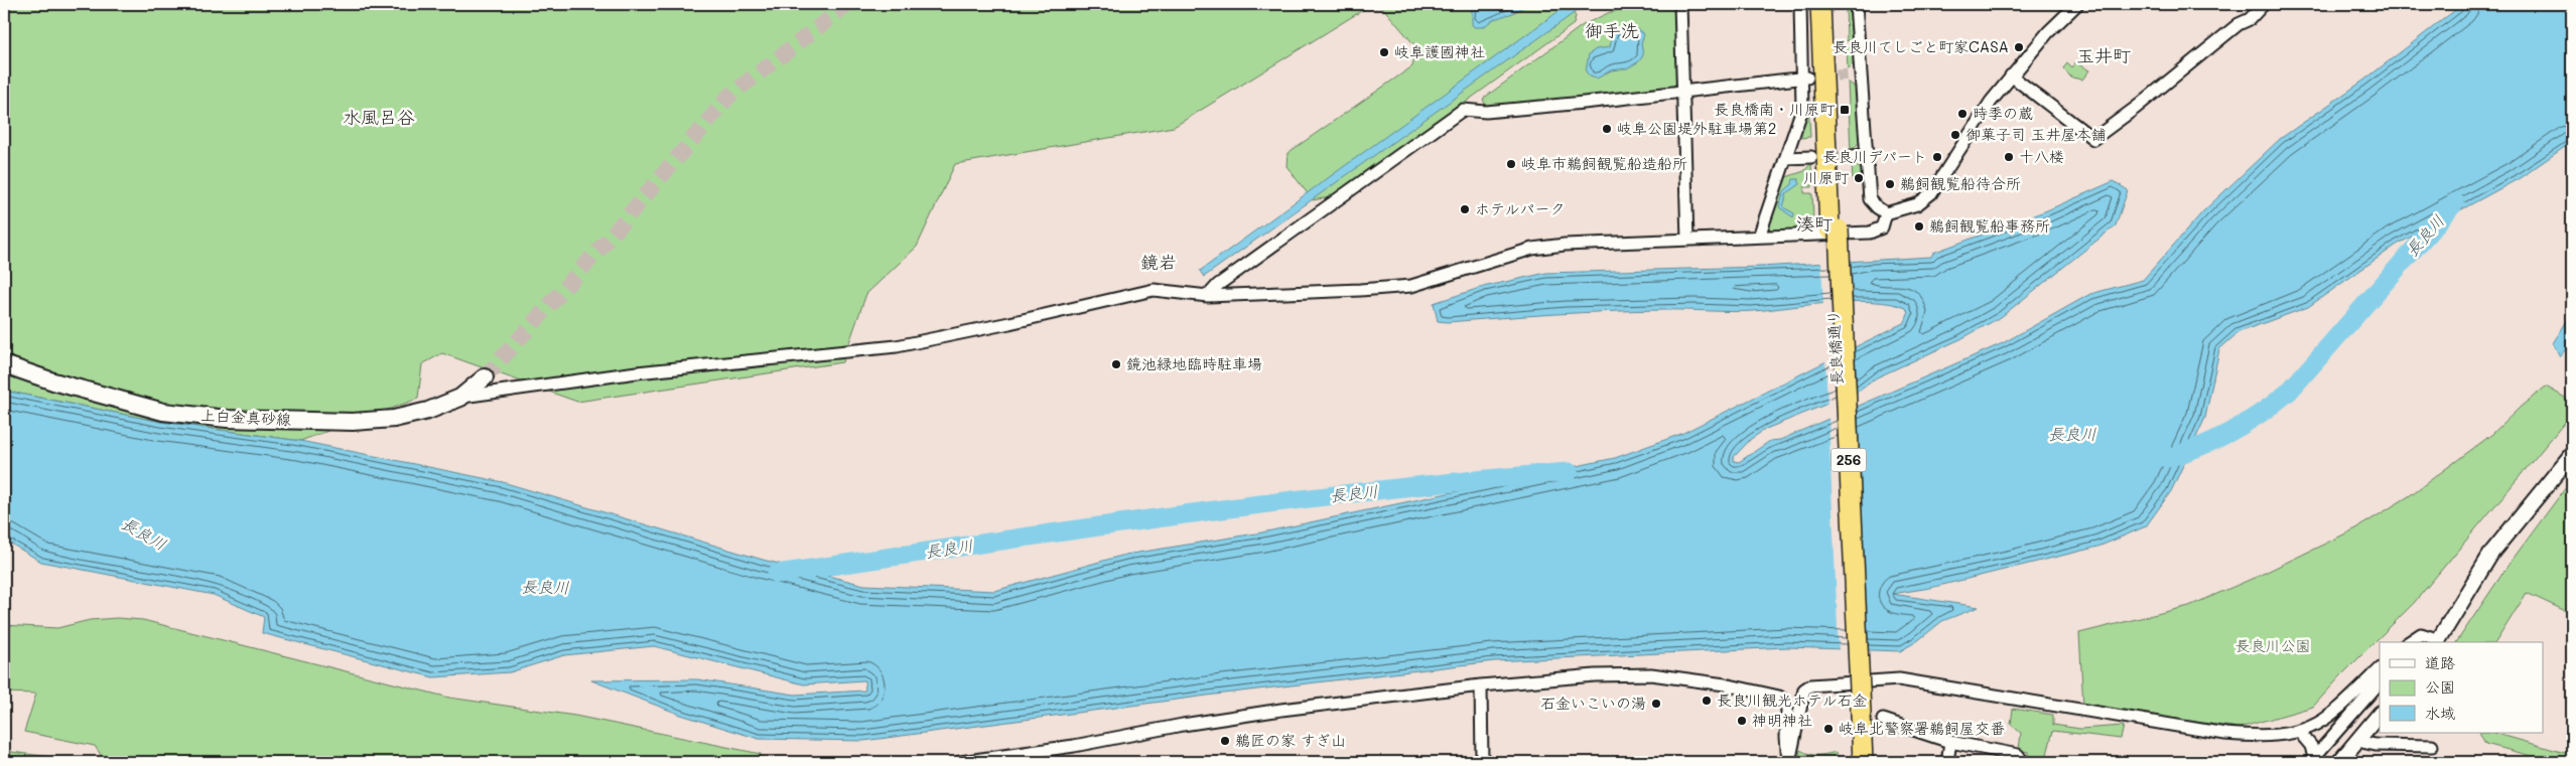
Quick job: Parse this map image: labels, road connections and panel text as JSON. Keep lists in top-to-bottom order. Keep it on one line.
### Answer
{"streets":{"highway":["長良橋通り","256"],"main road":["上白金真砂線"]},"crossings":[["長良橋通り","256"]],"districts":["御手洗","玉井町","水風呂谷","湊町","鏡岩"],"water":["長良川"],"parks":["長良川公園"],"places":{"other":["長良川てしごと町家CASA","岐阜護國神社","時季の蔵","岐阜公園堤外駐車場第2","御菓子司 玉井屋本舗","長良川デパート","十八楼","岐阜市鵜飼観覧船造船所","川原町","鵜飼観覧船待合所","ホテルパーク","鵜飼観覧船事務所","鏡池緑地臨時駐車場","長良川観光ホテル石金","石金いこいの湯","神明神社","岐阜北警察署鵜飼屋交番","鵜匠の家 すぎ山"],"transit":["長良橋南・川原町"]},"legend":["道路","公園","水域"]}
